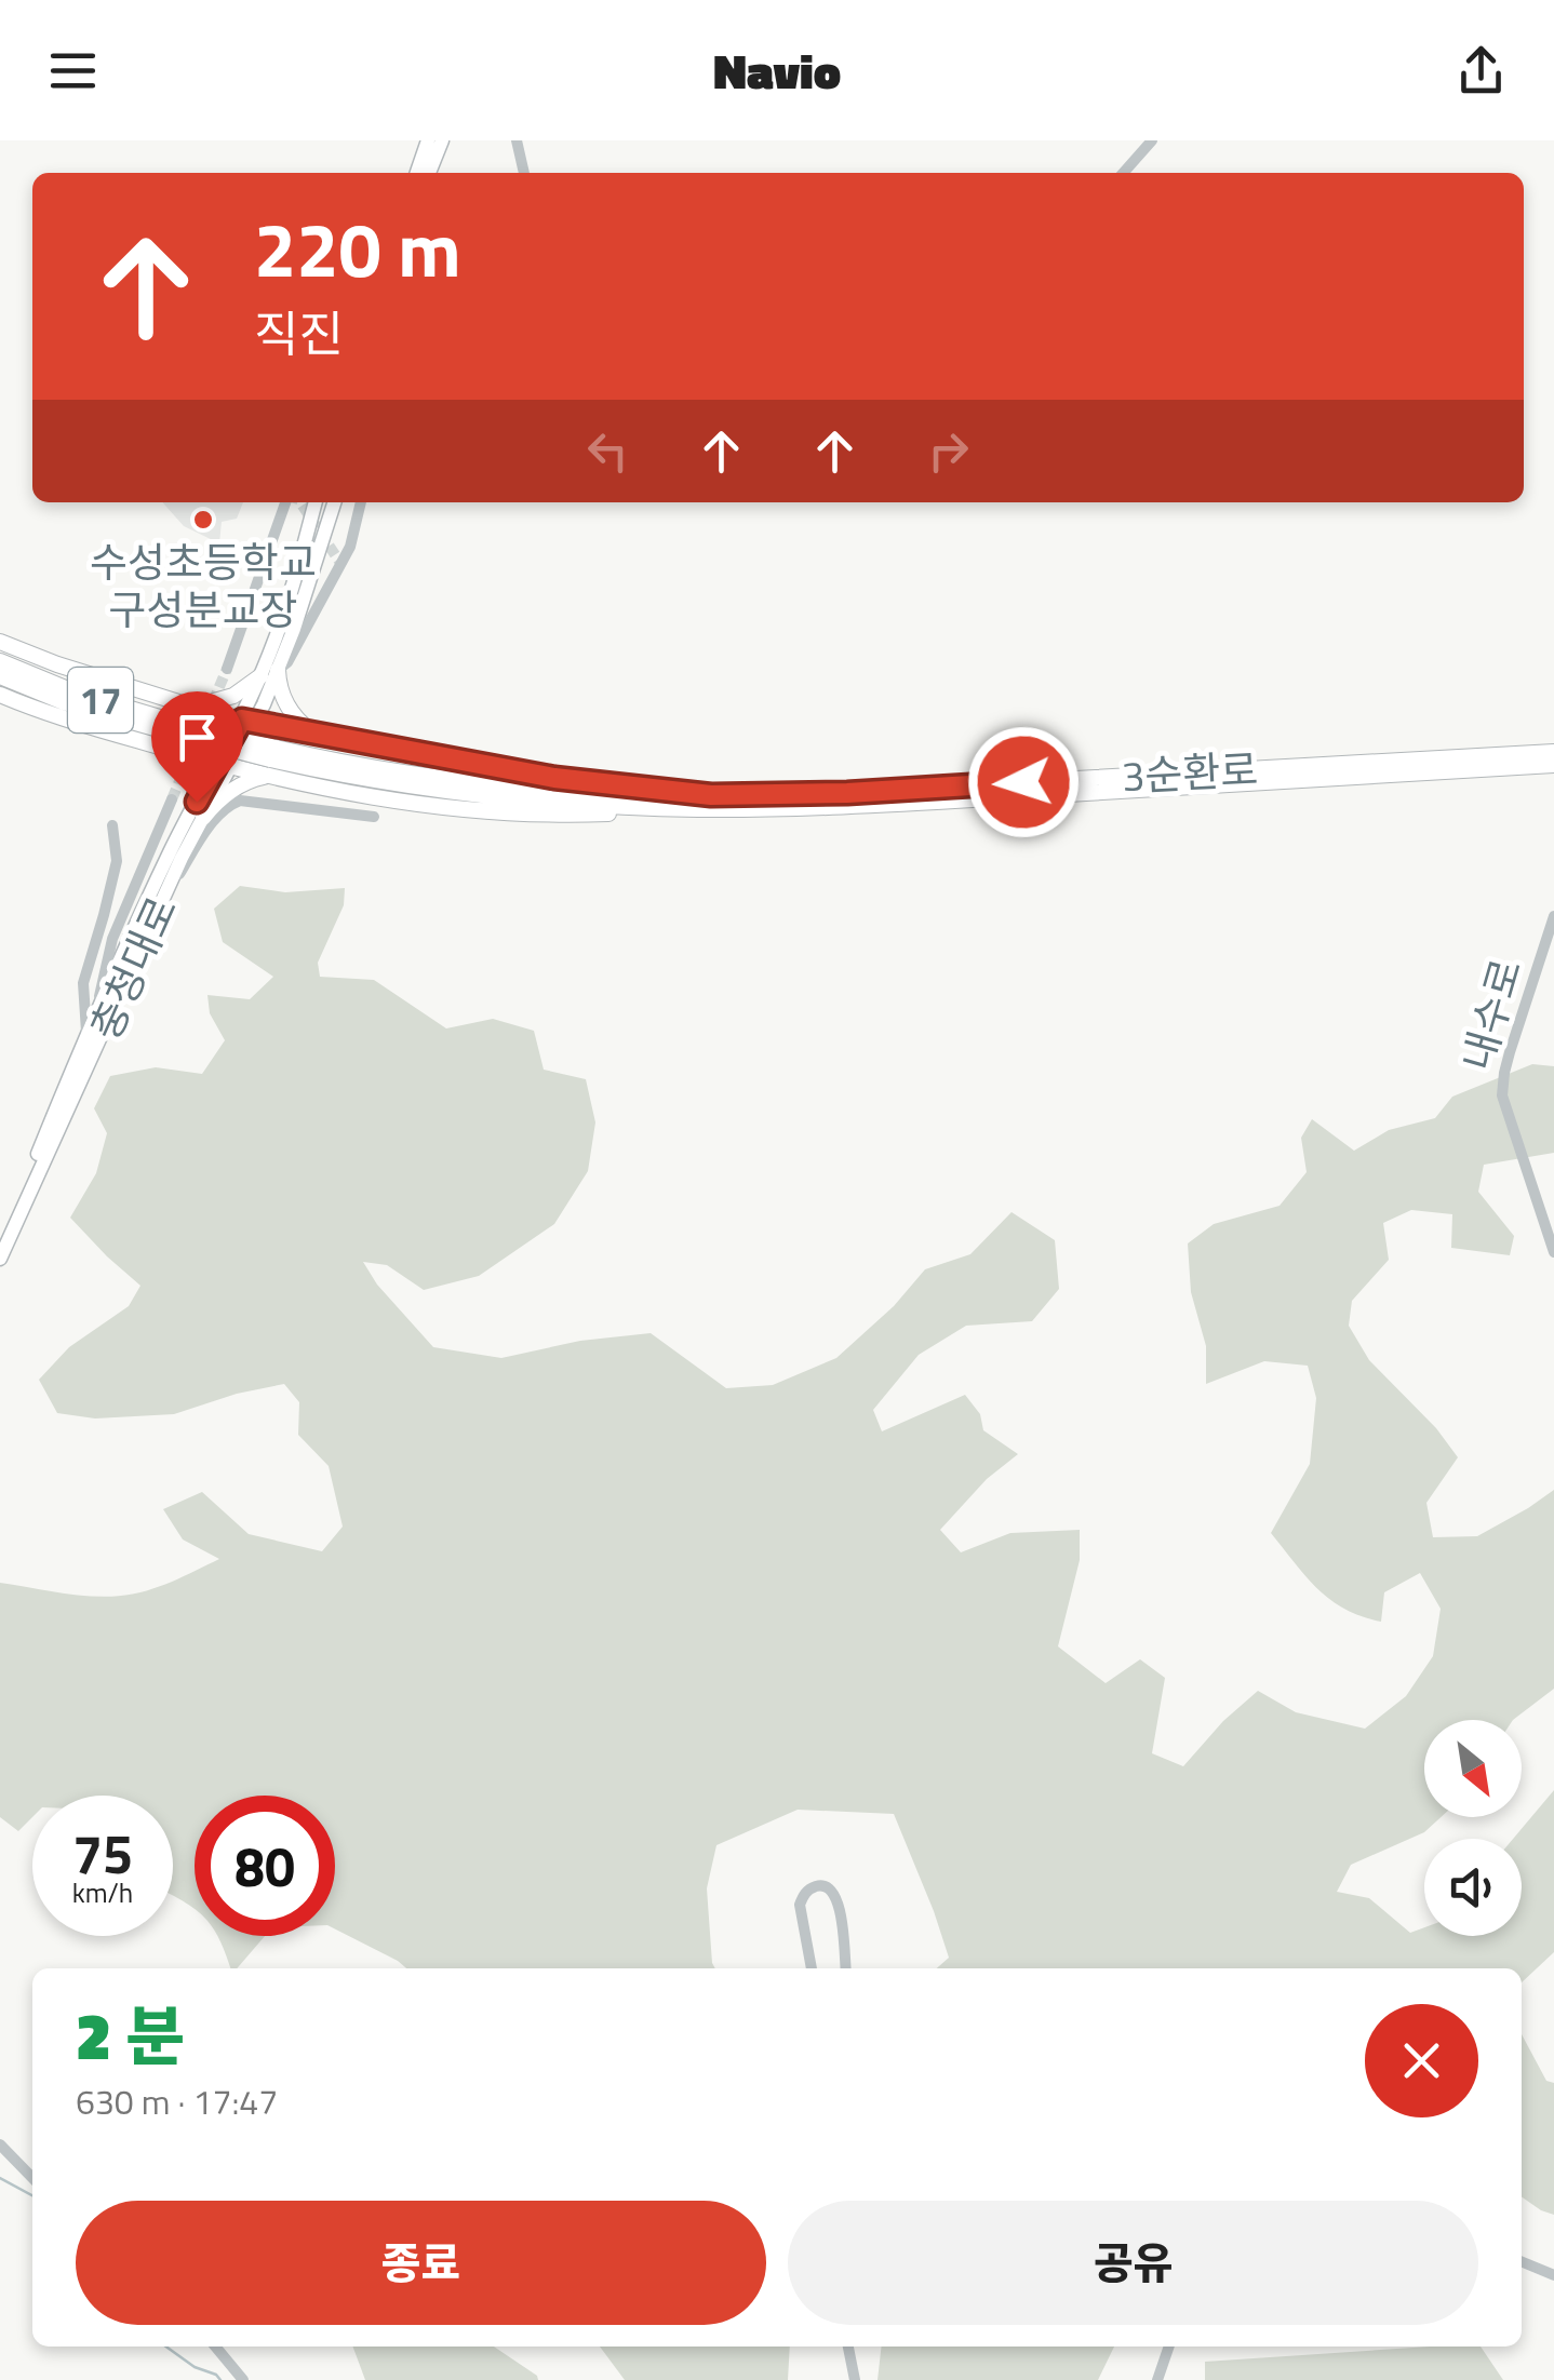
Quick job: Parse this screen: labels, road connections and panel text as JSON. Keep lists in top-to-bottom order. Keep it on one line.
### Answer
{"streets":{"highway":["17","3순환로"],"main road":["충청대로"],"street":["내수로"]},"places":["수성초등학교 구성분교장"],"north":"bottom right","page":{"header":"Navio","turn":["220 m","직진"],"speed":"75 km/h","limit":"80","heading":["2 분","630 m · 17:47"],"buttons":["종료","공유"]}}
